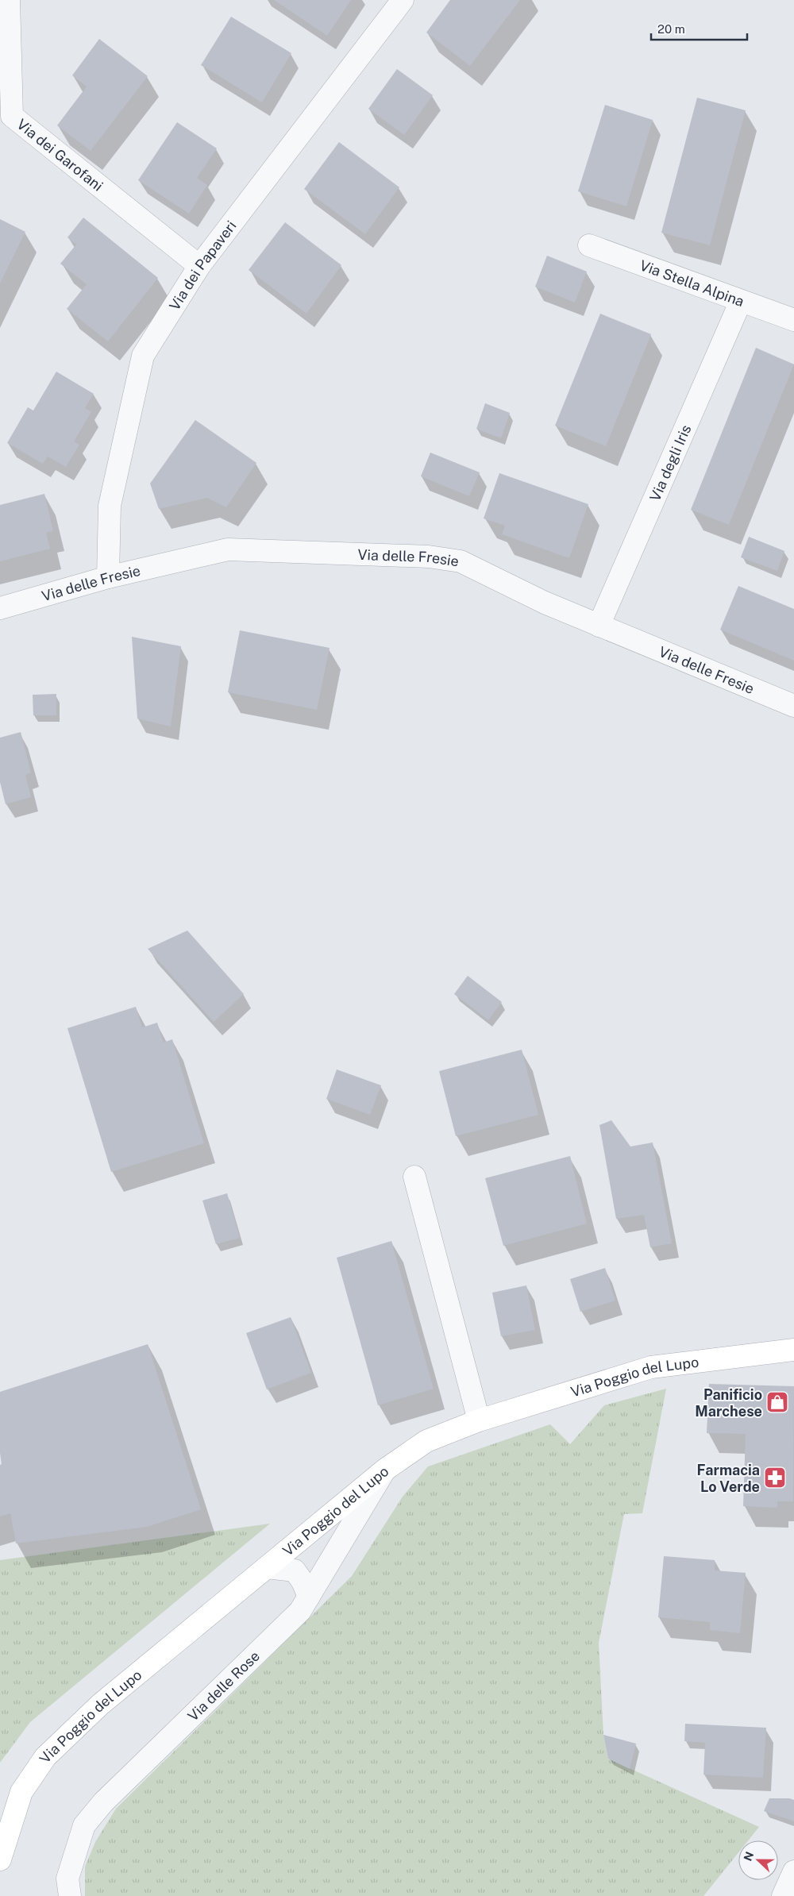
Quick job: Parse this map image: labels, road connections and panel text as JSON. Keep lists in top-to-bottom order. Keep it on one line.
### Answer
{"streets":{"street":["Via dei Garofani","Via dei Papaveri","Via Stella Alpina","Via degli Iris","Via delle Fresie","Via Poggio del Lupo","Via delle Rose"]},"crossings":[["Via dei Garofani","Via dei Papaveri"],["Via dei Papaveri","Via delle Fresie"],["Via Stella Alpina","Via degli Iris"],["Via degli Iris","Via delle Fresie"],["Via Poggio del Lupo","Via delle Rose"]],"places":{"shop":["Panificio Marchese"],"pharmacy":["Farmacia Lo Verde"]},"scale_bar":"20 m","north":"left"}
